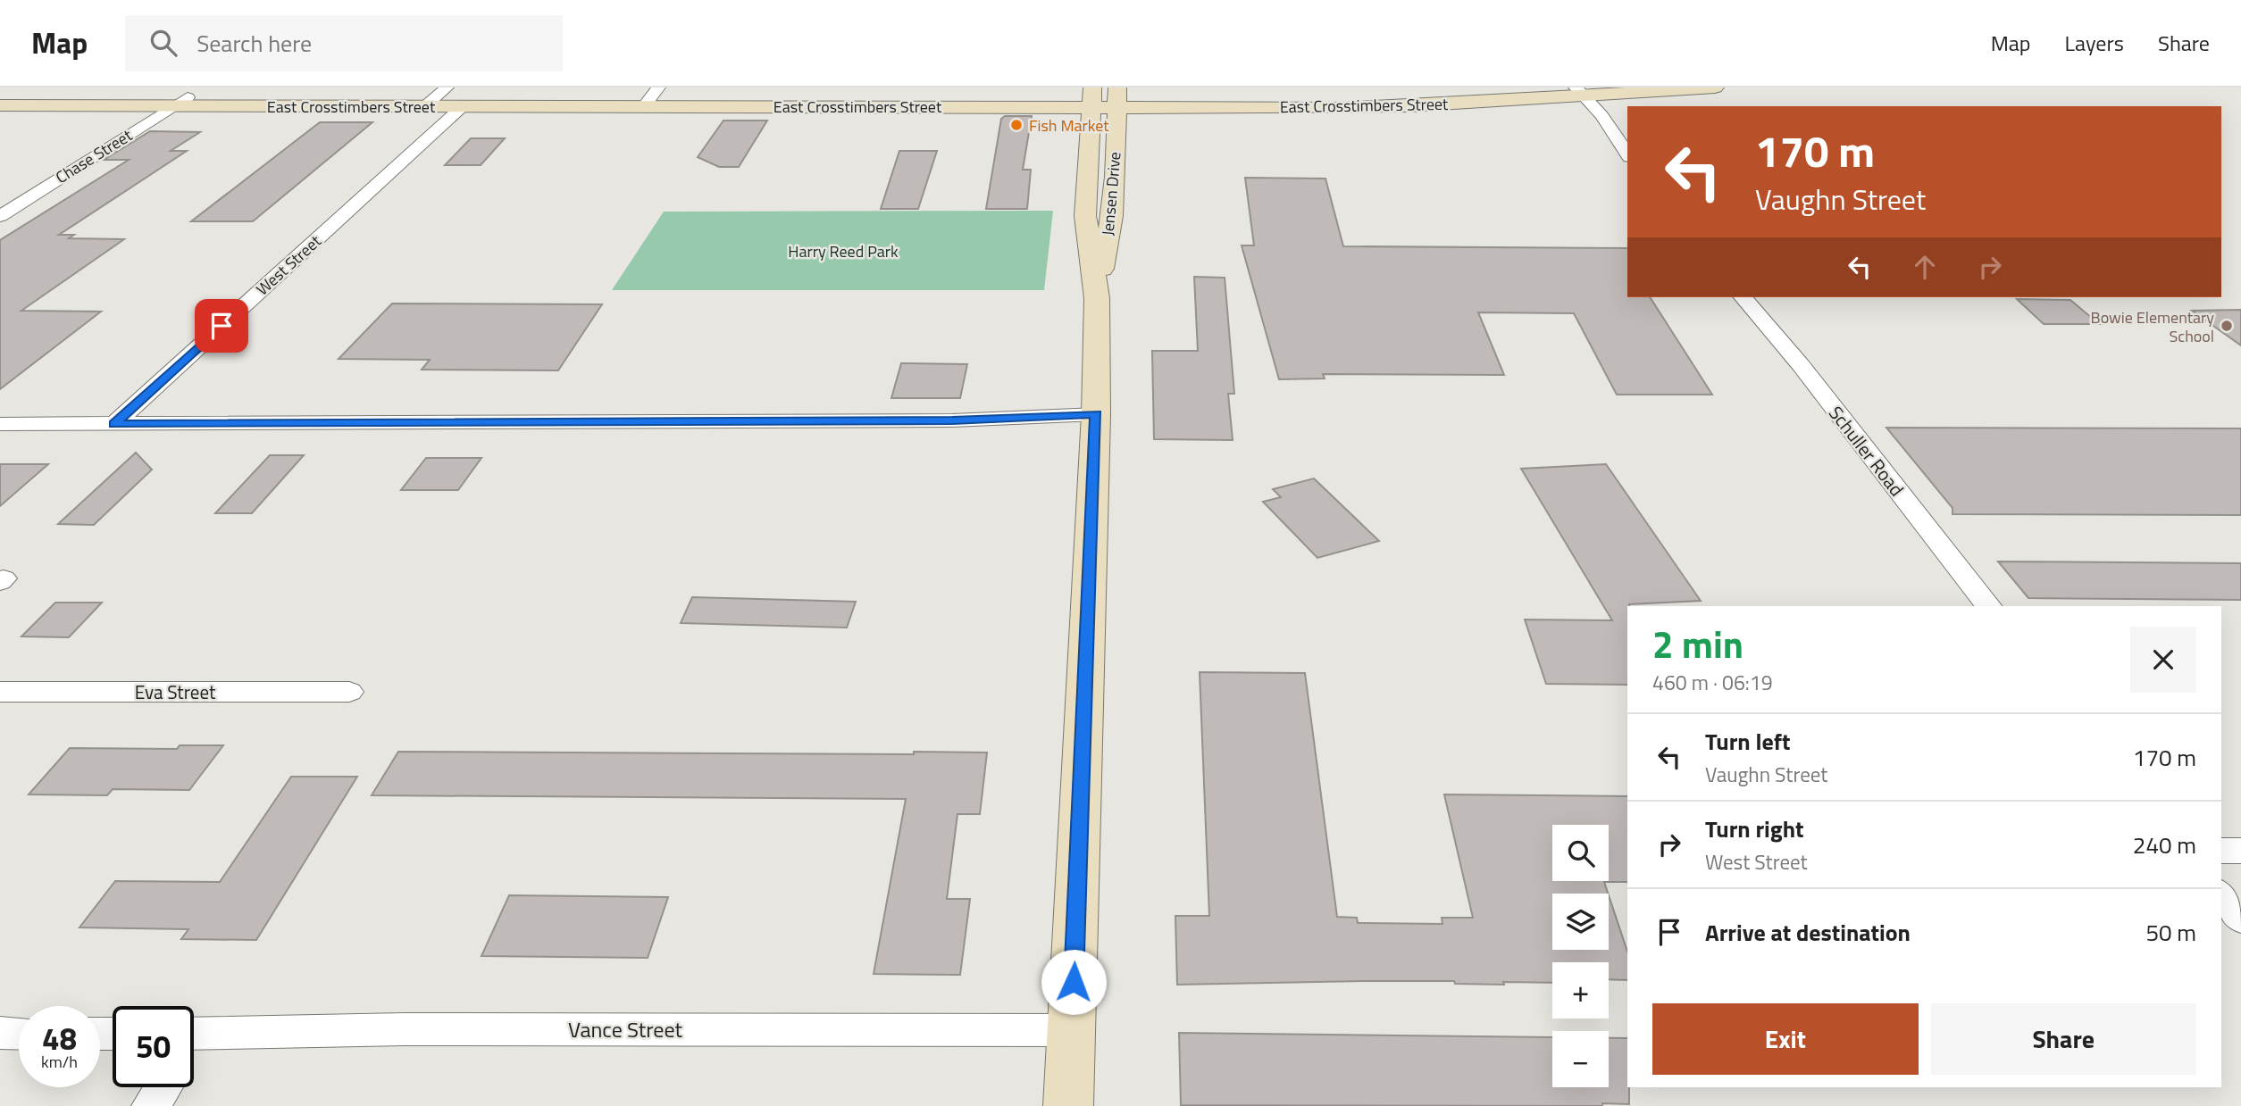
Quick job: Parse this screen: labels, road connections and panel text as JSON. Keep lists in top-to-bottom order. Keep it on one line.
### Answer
{"streets":{"main road":["East Crosstimbers Street","Jensen Drive"],"street":["Chase Street","West Street","Schuller Road","Eva Street","Vance Street"]},"crossings":[["East Crosstimbers Street","Chase Street"],["East Crosstimbers Street","Jensen Drive"],["East Crosstimbers Street","West Street"],["Jensen Drive","Vance Street"]],"parks":["Harry Reed Park"],"places":["Fish Market","Bowie Elementary School"],"page":{"header":"Map","search":"Search here","nav":["Map","Layers","Share"],"turn":["170 m","Vaughn Street"],"heading":["2 min","460 m · 06:19"],"list":[{"name":"Turn left","note":"Vaughn Street","value":"170 m"},{"name":"Turn right","note":"West Street","value":"240 m"},{"name":"Arrive at destination","value":"50 m"}],"map_buttons":["+","−"],"buttons":["Exit","Share"],"speed":"48 km/h","limit":"50"}}
